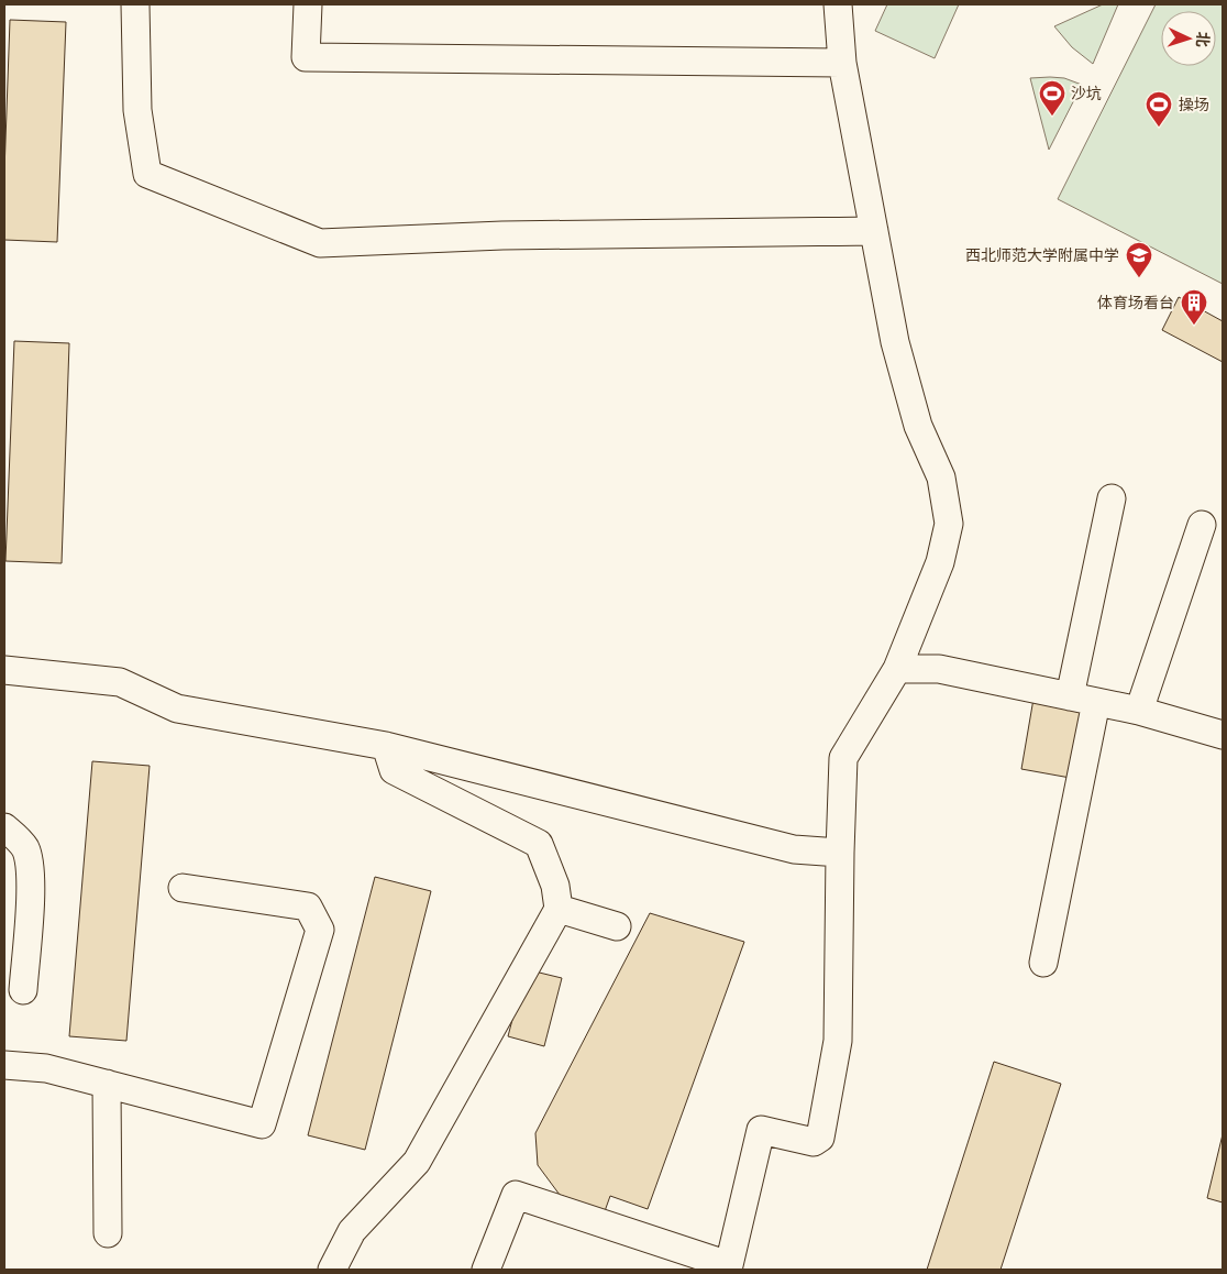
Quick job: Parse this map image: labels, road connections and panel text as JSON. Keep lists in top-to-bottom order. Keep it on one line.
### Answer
{"places":{"sports":["沙坑","操场"],"school or university":["西北师范大学附属中学"],"building":["体育场看台"]},"north":"right"}
